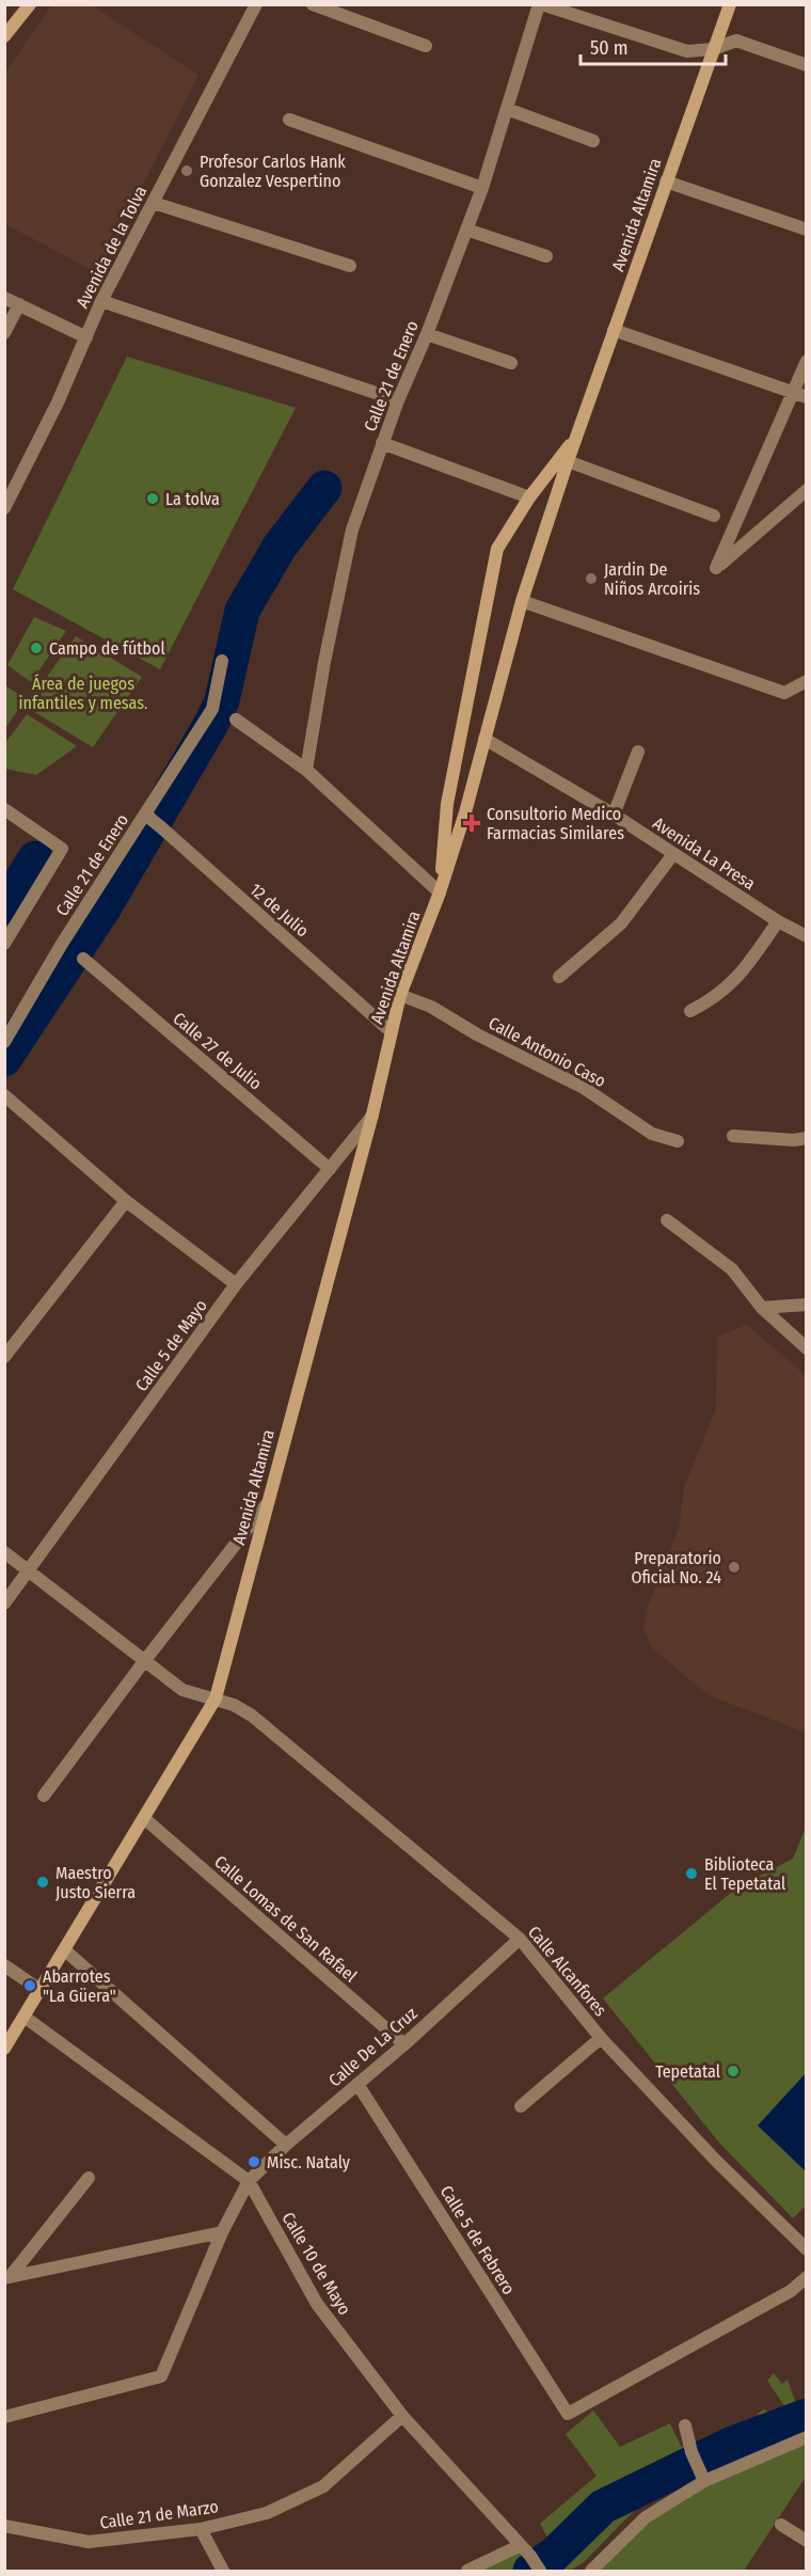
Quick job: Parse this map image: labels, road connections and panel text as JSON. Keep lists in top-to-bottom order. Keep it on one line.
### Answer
{"streets":{"street":["Avenida Altamira","Avenida de la Tolva","Calle 21 de Enero","Avenida La Presa","12 de Julio","Calle 27 de Julio","Calle Antonio Caso","Calle 5 de Mayo","Calle Lomas de San Rafael","Calle Alcanfores","Calle De La Cruz","Calle 5 de Febrero","Calle 10 de Mayo","Calle 21 de Marzo"]},"crossings":[["Avenida Altamira","Avenida La Presa"],["Avenida Altamira","12 de Julio"],["Avenida Altamira","Calle Antonio Caso"],["Avenida Altamira","Calle 5 de Mayo"],["Avenida Altamira","Calle Lomas de San Rafael"],["Avenida Altamira","Calle Alcanfores"],["Avenida Altamira","Calle 10 de Mayo"],["Calle 21 de Enero","12 de Julio"],["Calle 27 de Julio","Calle 5 de Mayo"],["Calle Lomas de San Rafael","Calle De La Cruz"],["Calle Alcanfores","Calle De La Cruz"],["Calle De La Cruz","Calle 5 de Febrero"],["Calle De La Cruz","Calle 10 de Mayo"],["Calle 10 de Mayo","Calle 21 de Marzo"]],"parks":["Área de juegos infantiles y mesas."],"places":{"other":["Profesor Carlos Hank Gonzalez Vespertino","La tolva","Jardin De Niños Arcoiris","Campo de fútbol","Preparatorio Oficial No. 24","Biblioteca El Tepetatal","Maestro Justo Sierra","Abarrotes \"La Güera\"","Tepetatal","Misc. Nataly"],"health":["Consultorio Medico Farmacias Similares"]},"scale_bar":"50 m"}
